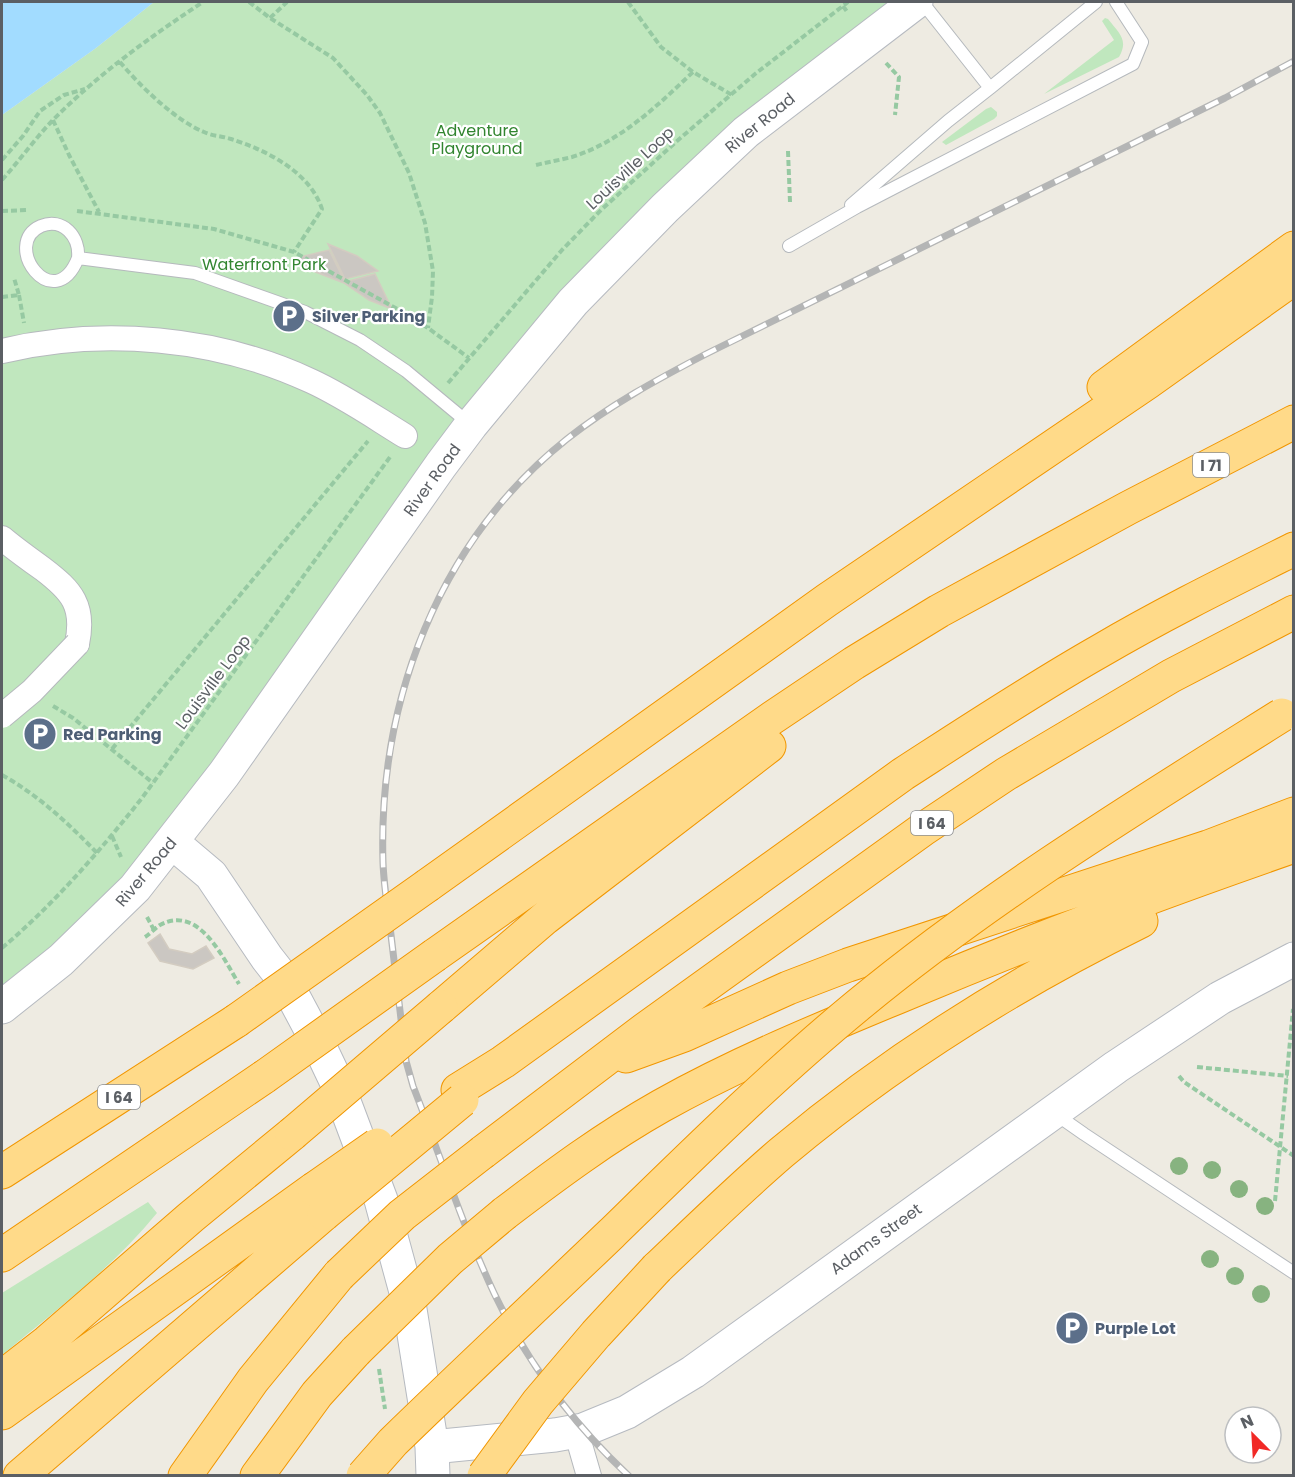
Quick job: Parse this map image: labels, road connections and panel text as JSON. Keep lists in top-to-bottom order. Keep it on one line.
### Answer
{"streets":{"highway":["I 71","I 64"],"street":["River Road","Adams Street"],"path":["Louisville Loop"]},"parks":["Adventure Playground","Waterfront Park"],"places":{"parking":["Silver Parking","Red Parking","Purple Lot"]},"north":"top left"}
